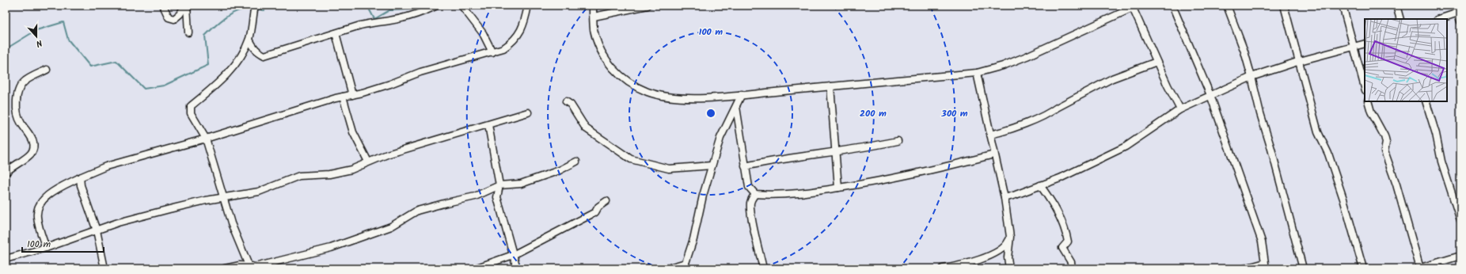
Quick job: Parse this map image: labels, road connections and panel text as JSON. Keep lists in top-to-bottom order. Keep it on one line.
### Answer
{"scale_bar":"100 m","north":"bottom","rings":["100 m","200 m","300 m"]}
